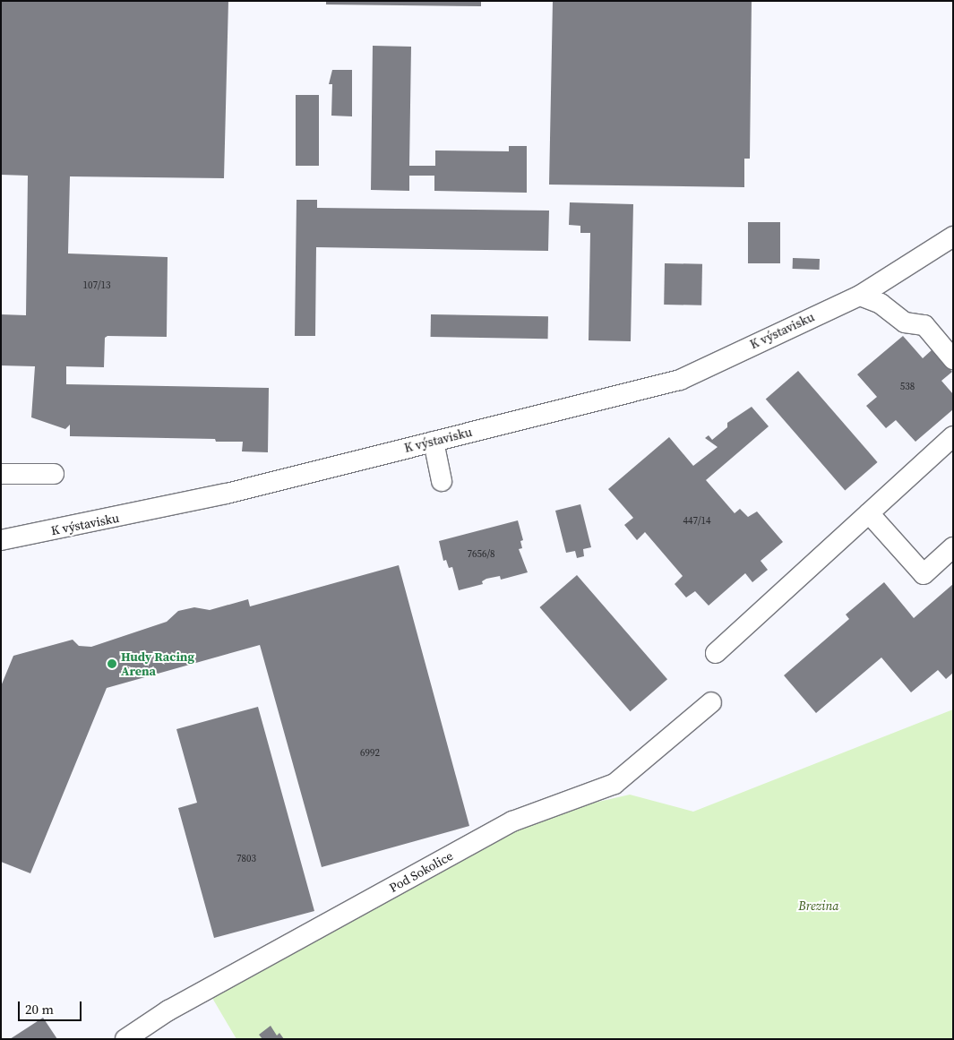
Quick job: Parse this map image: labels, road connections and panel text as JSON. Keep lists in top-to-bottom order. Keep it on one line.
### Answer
{"streets":{"street":["K výstavisku","Pod Sokolice"]},"parks":["Brezina"],"places":["Hudy Racing Arena"],"house_numbers":["107/13","538","447/14","7656/8","6992","7803"],"scale_bar":"20 m"}
